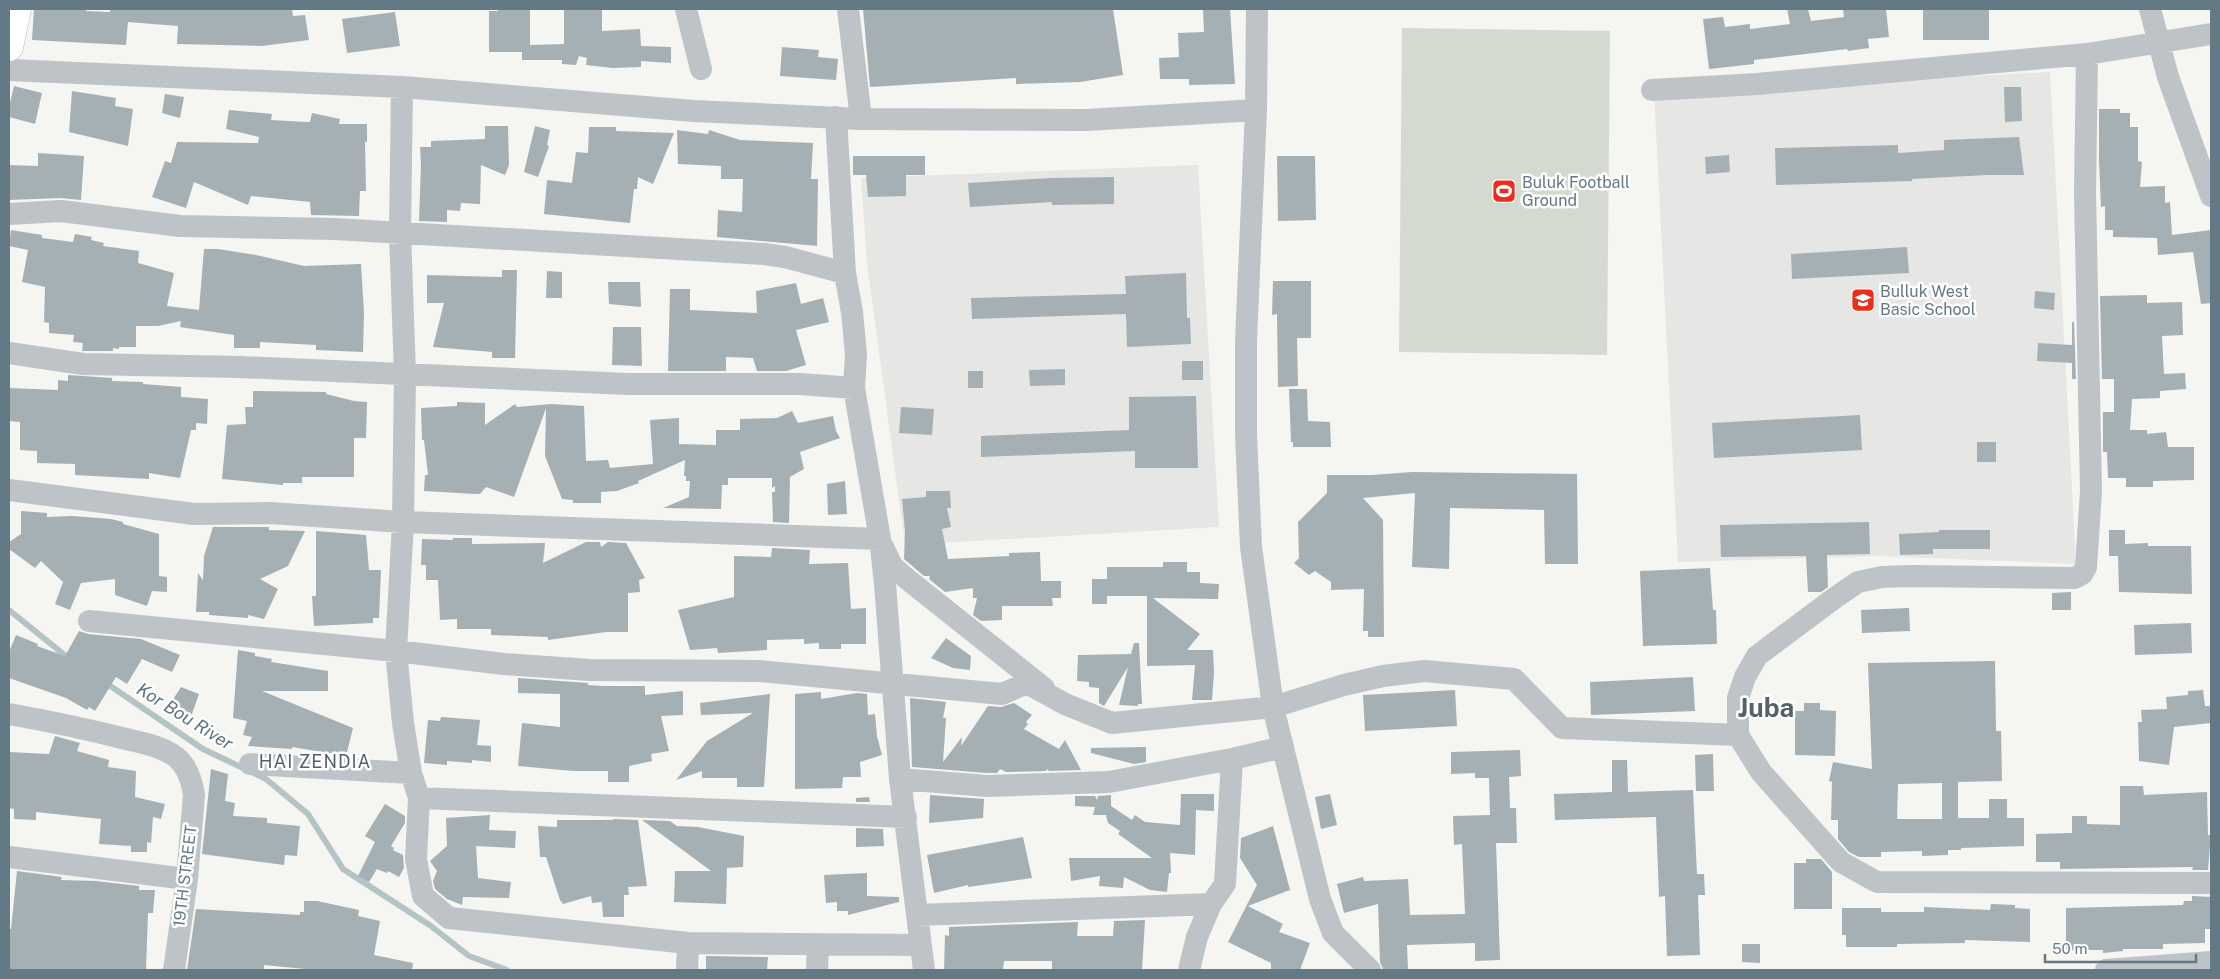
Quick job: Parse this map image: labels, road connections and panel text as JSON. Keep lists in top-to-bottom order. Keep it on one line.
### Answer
{"streets":{"street":["19TH STREET"]},"districts":["Juba","HAI ZENDIA"],"water":["Kor Bou River"],"places":{"sports":["Buluk Football Ground"],"school or university":["Bulluk West Basic School"]},"scale_bar":"50 m"}
